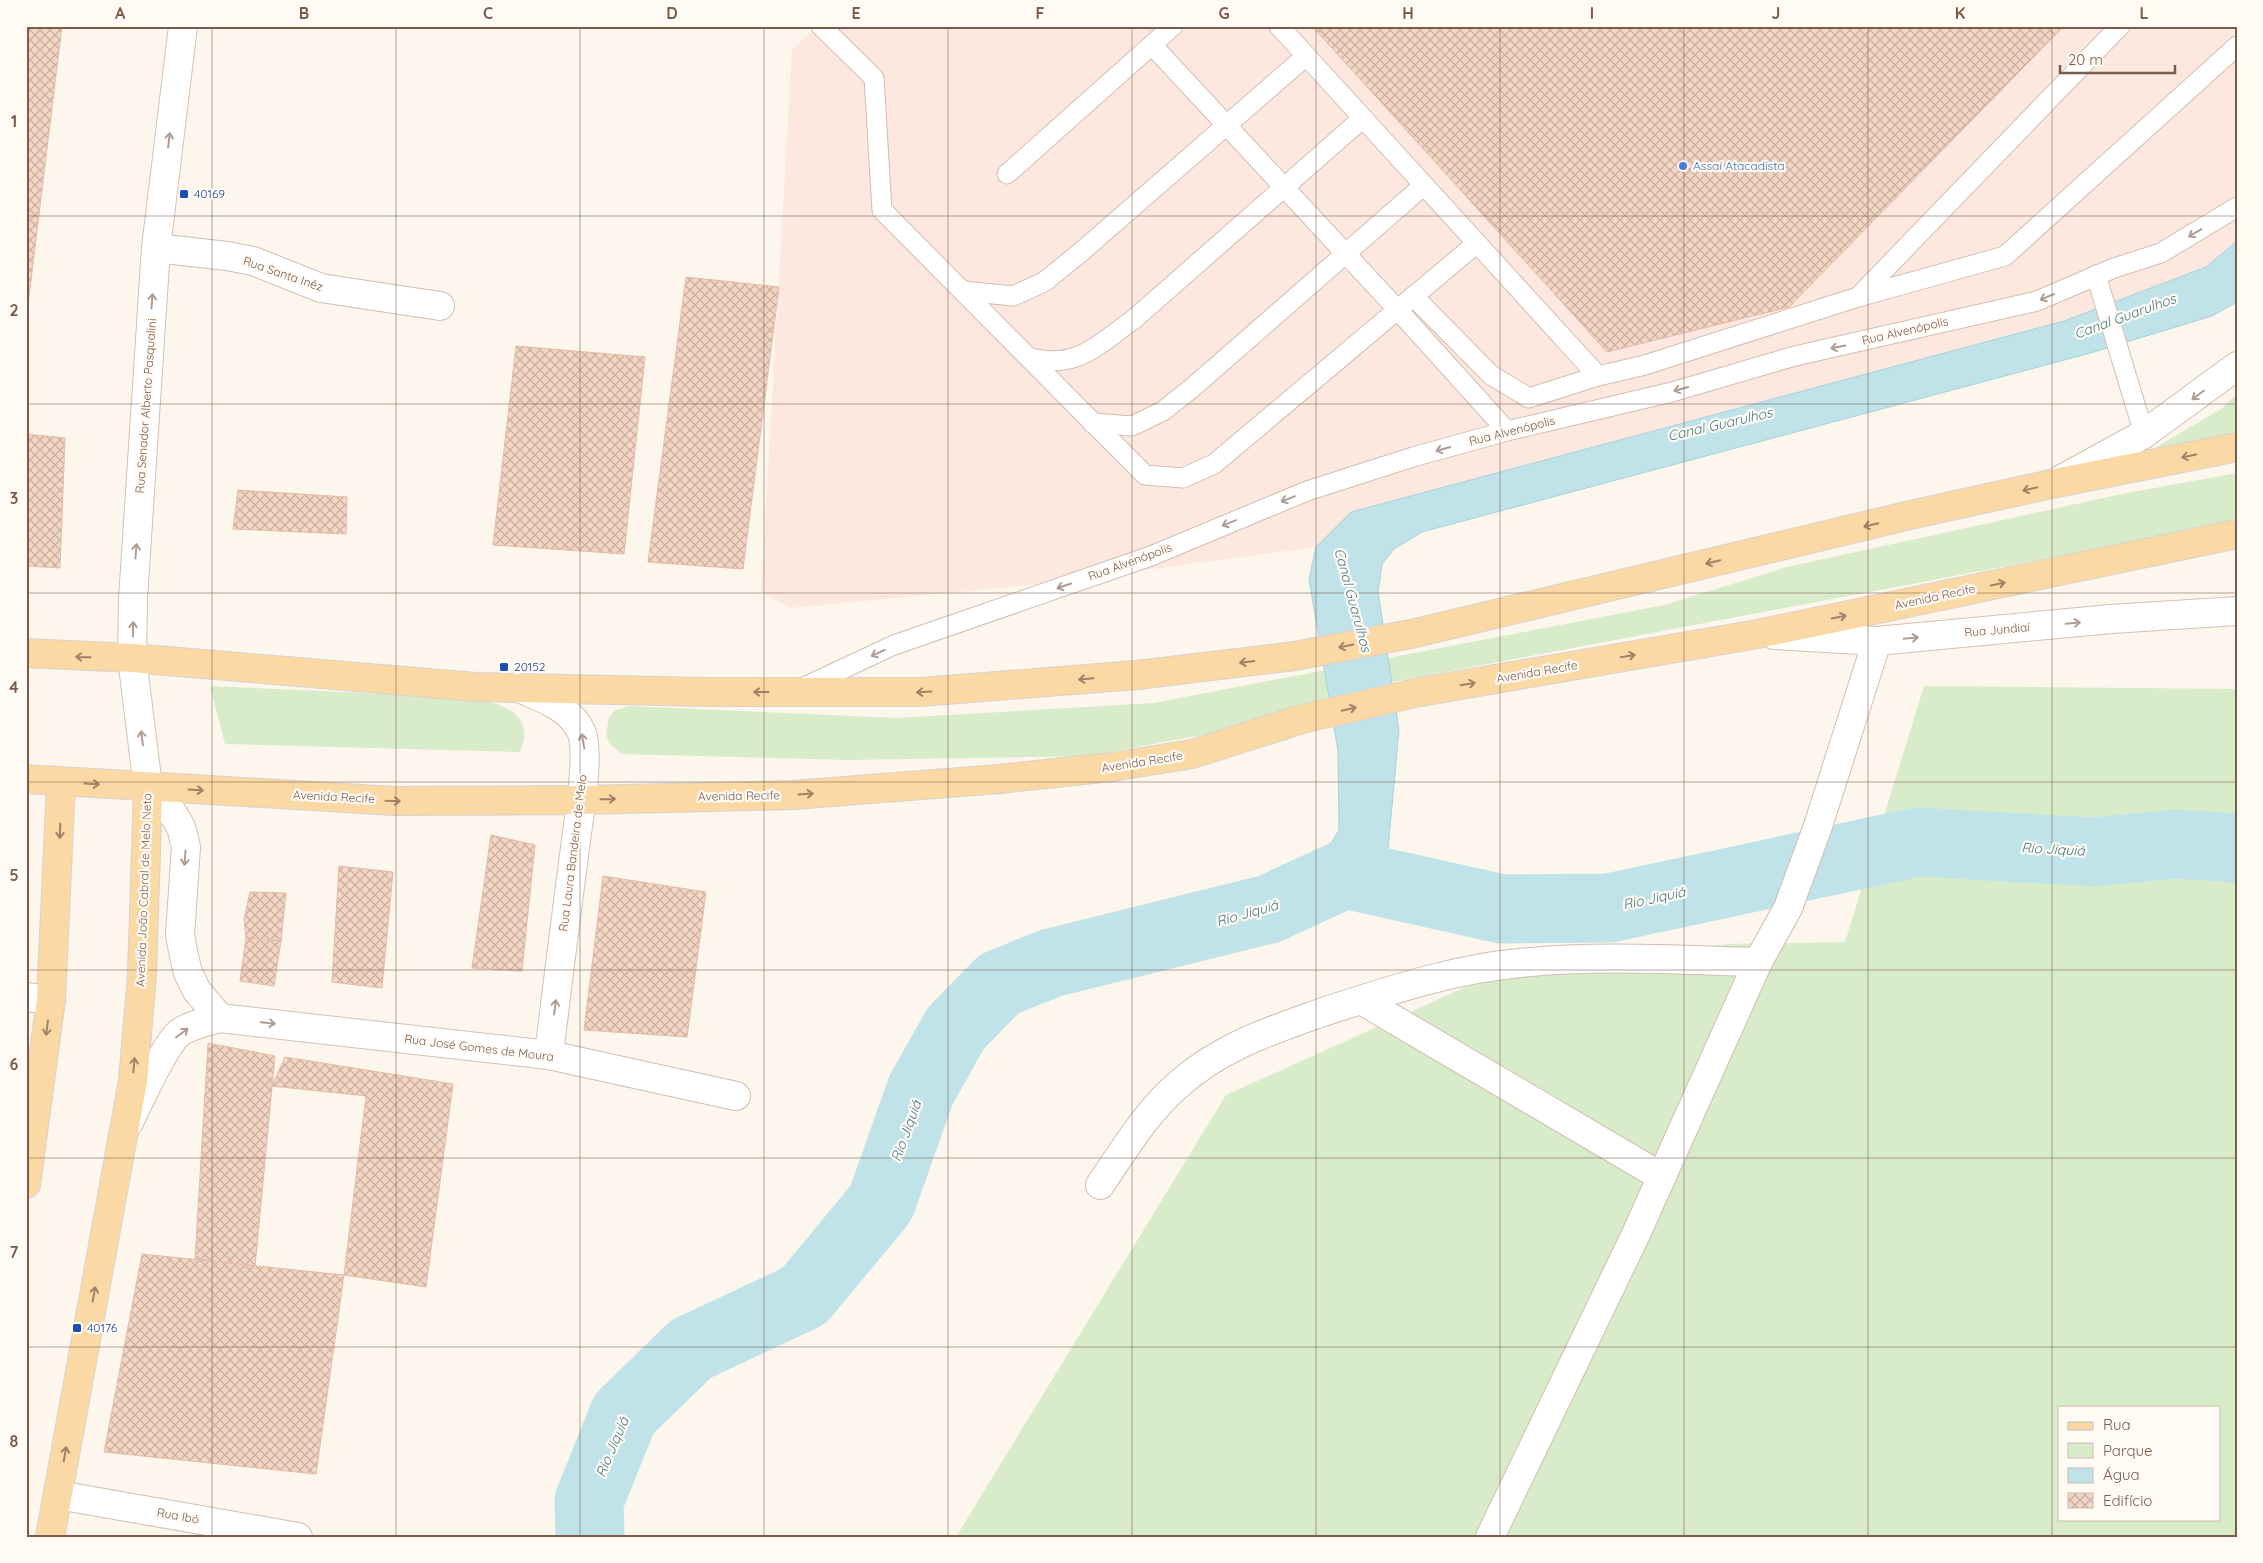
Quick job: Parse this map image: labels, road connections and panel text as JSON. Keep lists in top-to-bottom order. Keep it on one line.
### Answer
{"streets":{"main road":["Avenida Recife","Avenida João Cabral de Melo Neto"],"street":["Rua Santa Inêz","Rua Senador Alberto Pasqualini","Rua Jundiaí","Rua Laura Bandeira de Melo","Rua José Gomes de Moura","Rua Ibó"],"lane":["Rua Alvenópolis"]},"crossings":[["Rua Santa Inêz","Rua Senador Alberto Pasqualini"],["Rua Senador Alberto Pasqualini","Avenida Recife"],["Rua Senador Alberto Pasqualini","Avenida João Cabral de Melo Neto"],["Avenida Recife","Rua Jundiaí"],["Avenida Recife","Rua Laura Bandeira de Melo"],["Avenida Recife","Avenida João Cabral de Melo Neto"],["Rua Laura Bandeira de Melo","Rua José Gomes de Moura"],["Avenida João Cabral de Melo Neto","Rua José Gomes de Moura"],["Avenida João Cabral de Melo Neto","Rua Ibó"]],"one_way":["Rua Senador Alberto Pasqualini","Rua Jundiaí","Rua Laura Bandeira de Melo","Rua José Gomes de Moura"],"water":["Canal Guarulhos","Rio Jiquiá"],"places":{"other":["Assaí Atacadista"],"transit":["40169","20152","40176"]},"legend":["Rua","Parque","Água","Edifício"],"scale_bar":"20 m","grid":{"columns":["A","B","C","D","E","F","G","H","I","J","K","L"],"rows":["1","2","3","4","5","6","7","8"]}}
